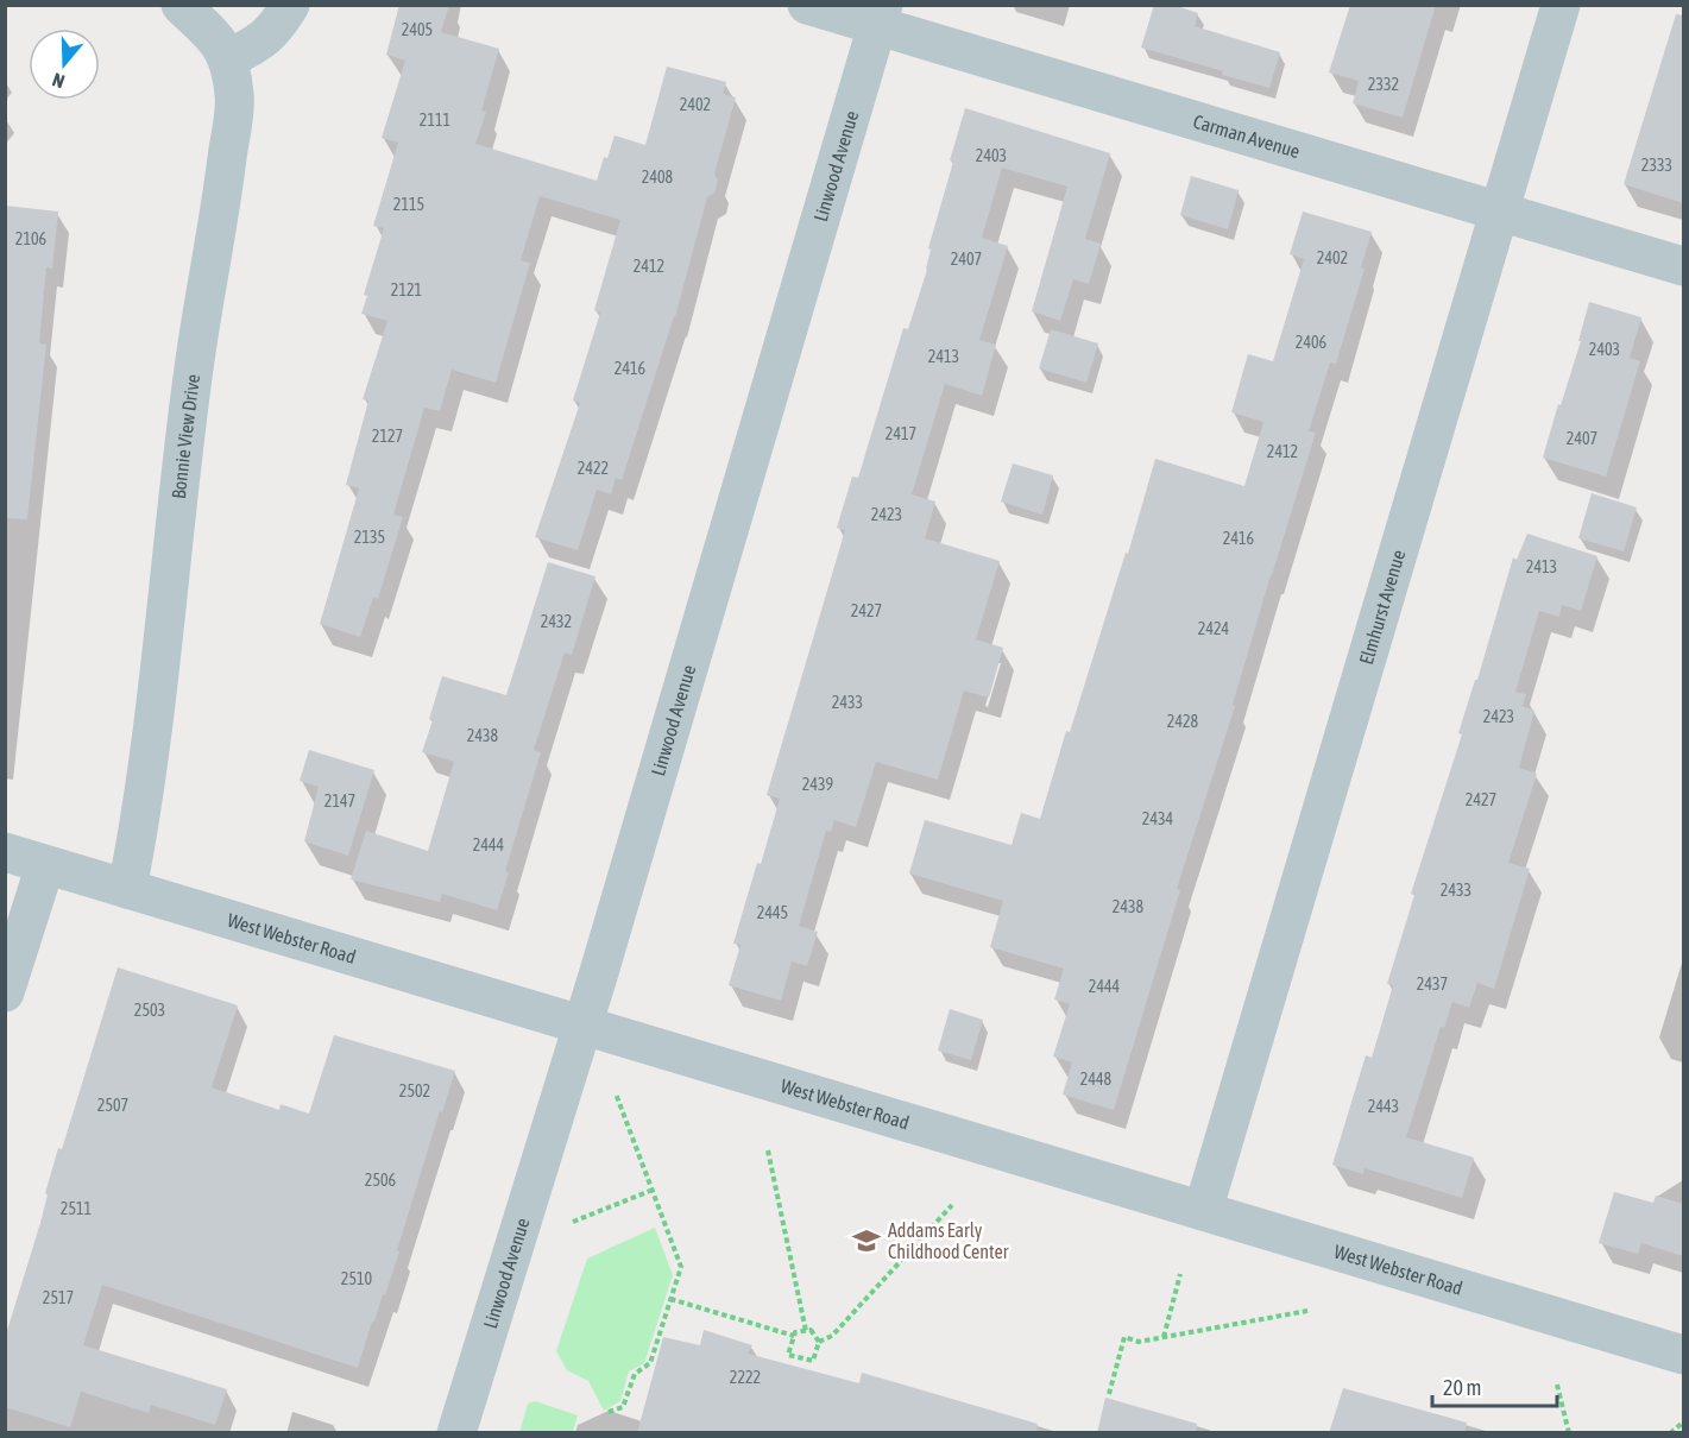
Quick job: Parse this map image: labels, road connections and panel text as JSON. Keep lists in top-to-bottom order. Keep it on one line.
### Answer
{"streets":{"street":["Carman Avenue","Linwood Avenue","Bonnie View Drive","Elmhurst Avenue","West Webster Road"]},"crossings":[["Carman Avenue","Linwood Avenue"],["Carman Avenue","Elmhurst Avenue"],["Linwood Avenue","West Webster Road"],["Bonnie View Drive","West Webster Road"],["Elmhurst Avenue","West Webster Road"]],"places":{"school or university":["Addams Early Childhood Center"]},"house_numbers":["2405","2332","2402","2111","2403","2333","2408","2115","2106","2402","2407","2412","2121","2406","2403","2413","2416","2417","2127","2407","2412","2422","2423","2135","2416","2413","2427","2432","2424","2433","2423","2428","2438","2439","2427","2147","2434","2444","2433","2438","2445","2437","2444","2503","2448","2502","2507","2443","2506","2511","2510","2517","2222"],"scale_bar":"20 m","north":"bottom"}
